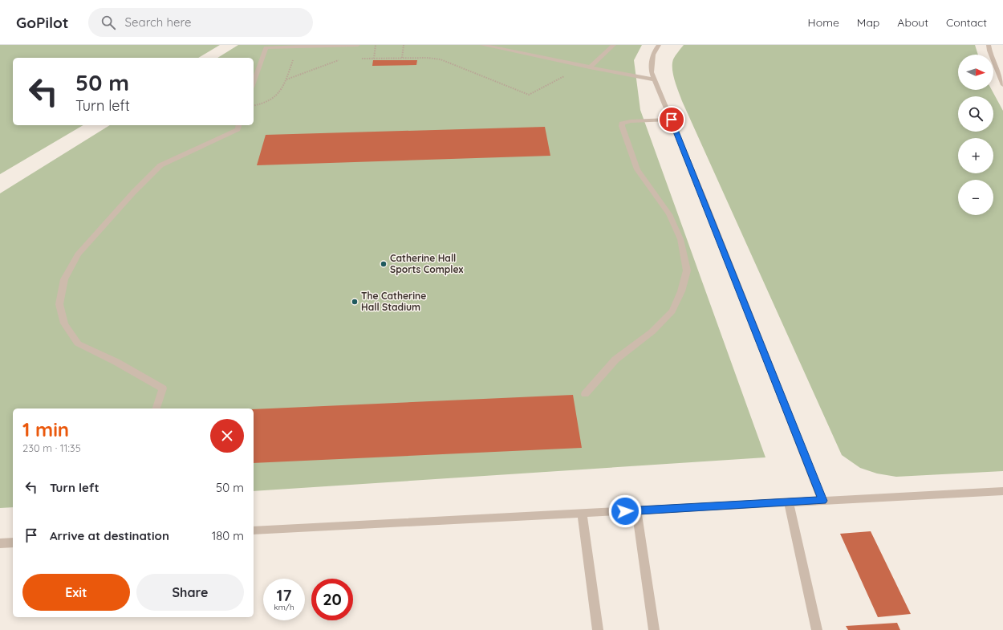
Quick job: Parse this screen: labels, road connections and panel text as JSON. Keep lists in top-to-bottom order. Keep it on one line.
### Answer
{"places":["Catherine Hall Sports Complex","The Catherine Hall Stadium"],"north":"right","page":{"header":"GoPilot","search":"Search here","nav":["Home","Map","About","Contact"],"map_buttons":["+","−"],"turn":["50 m","Turn left"],"heading":["1 min","230 m · 11:35"],"list":[{"name":"Turn left","value":"50 m"},{"name":"Arrive at destination","value":"180 m"}],"buttons":["Exit","Share"],"speed":"17 km/h","limit":"20"}}
